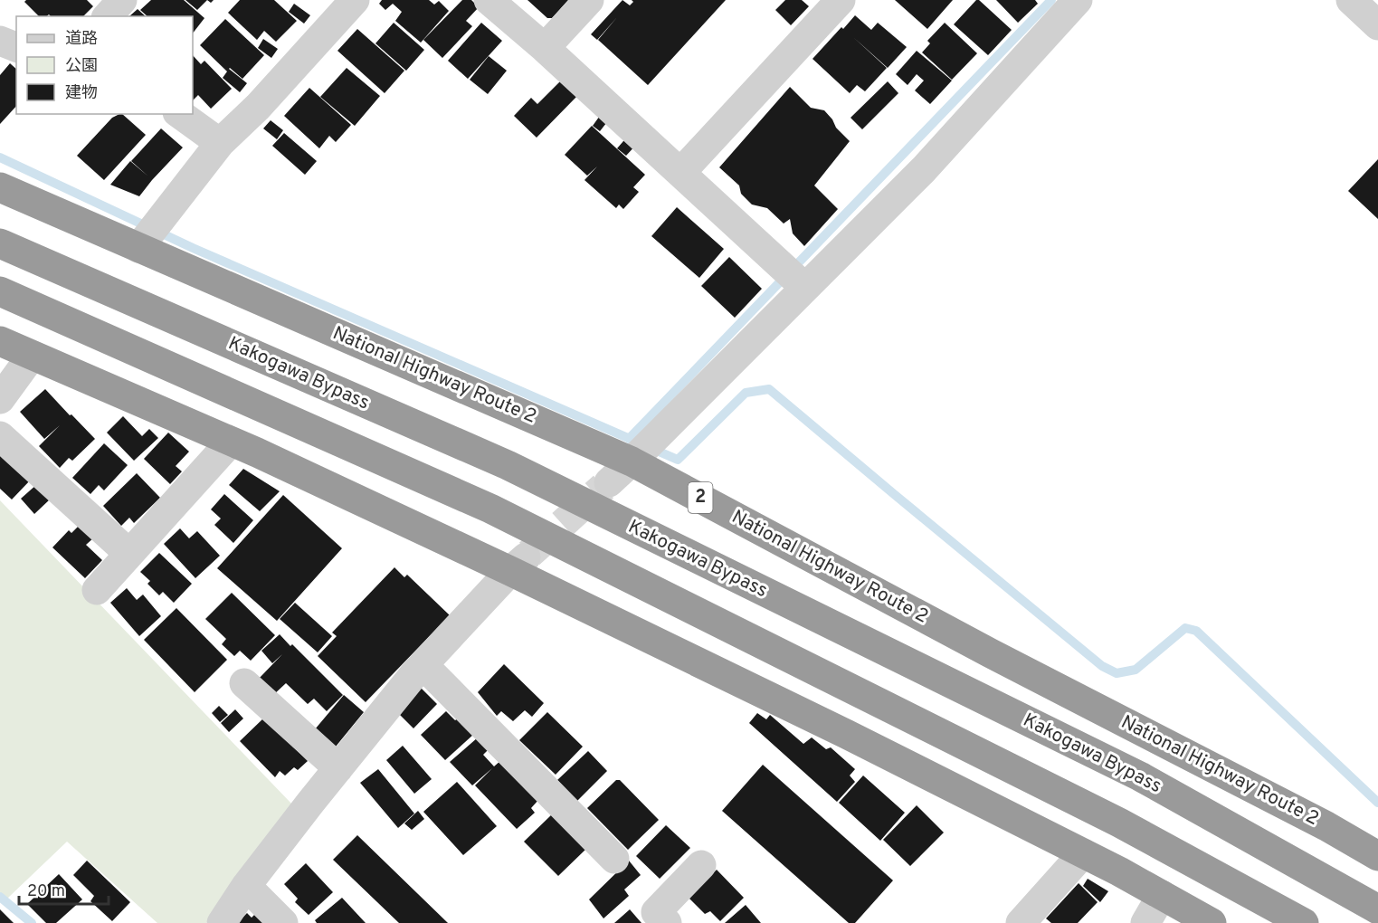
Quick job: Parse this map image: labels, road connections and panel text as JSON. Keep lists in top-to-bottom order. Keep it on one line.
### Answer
{"streets":{"highway":["Kakogawa Bypass","National Highway Route 2","2"]},"legend":["道路","公園","建物"],"scale_bar":"20 m"}
